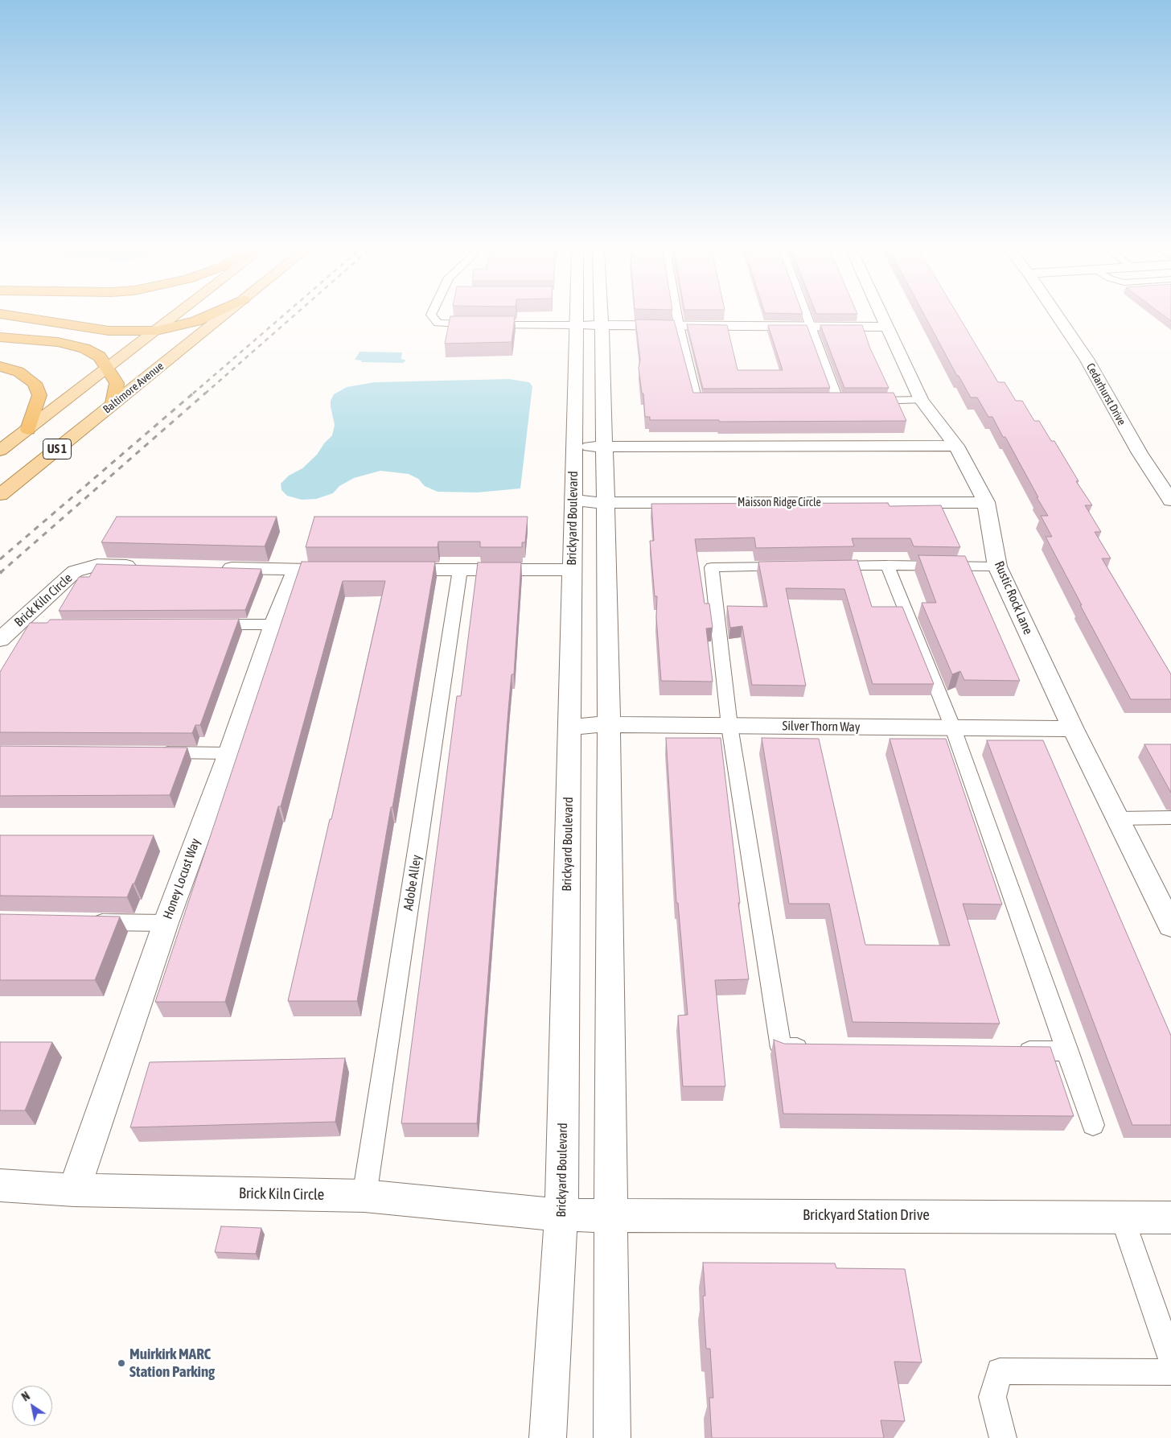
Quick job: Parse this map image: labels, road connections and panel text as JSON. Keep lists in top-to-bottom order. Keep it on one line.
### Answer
{"streets":{"main road":["Baltimore Avenue","US 1"],"street":["Cedarhurst Drive","Maisson Ridge Circle","Brickyard Boulevard","Rustic Rock Lane","Brick Kiln Circle","Silver Thorn Way","Honey Locust Way","Brickyard Station Drive"],"lane":["Adobe Alley"]},"crossings":[["Maisson Ridge Circle","Brickyard Boulevard"],["Maisson Ridge Circle","Rustic Rock Lane"],["Brickyard Boulevard","Brick Kiln Circle"],["Brickyard Boulevard","Silver Thorn Way"],["Brickyard Boulevard","Brickyard Station Drive"],["Rustic Rock Lane","Silver Thorn Way"],["Brick Kiln Circle","Honey Locust Way"],["Brick Kiln Circle","Adobe Alley"],["Brick Kiln Circle","Brickyard Station Drive"]],"places":["Muirkirk MARC Station Parking"],"north":"top left"}
